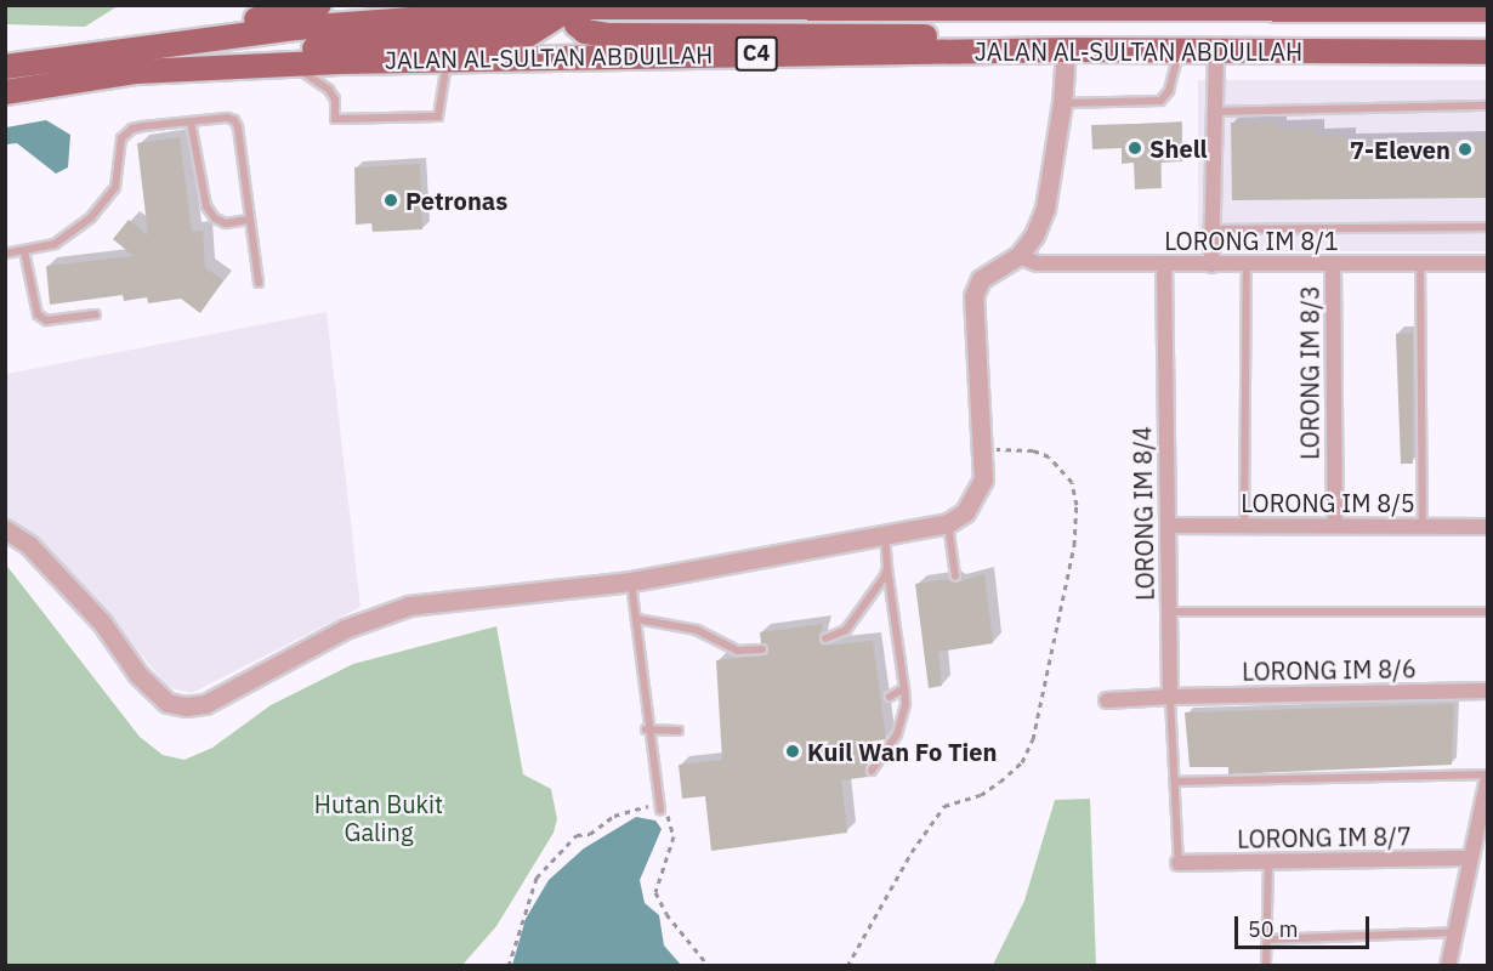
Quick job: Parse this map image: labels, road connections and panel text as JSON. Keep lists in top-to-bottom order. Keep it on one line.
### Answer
{"streets":{"main road":["JALAN AL-SULTAN ABDULLAH","C4"],"street":["LORONG IM 8/1","LORONG IM 8/3","LORONG IM 8/5","LORONG IM 8/4","LORONG IM 8/6","LORONG IM 8/7"]},"crossings":[["LORONG IM 8/1","LORONG IM 8/3"],["LORONG IM 8/1","LORONG IM 8/4"],["LORONG IM 8/3","LORONG IM 8/5"],["LORONG IM 8/5","LORONG IM 8/4"],["LORONG IM 8/4","LORONG IM 8/6"]],"parks":["Hutan Bukit Galing"],"places":["Shell","7-Eleven","Petronas","Kuil Wan Fo Tien"],"scale_bar":"50 m"}
